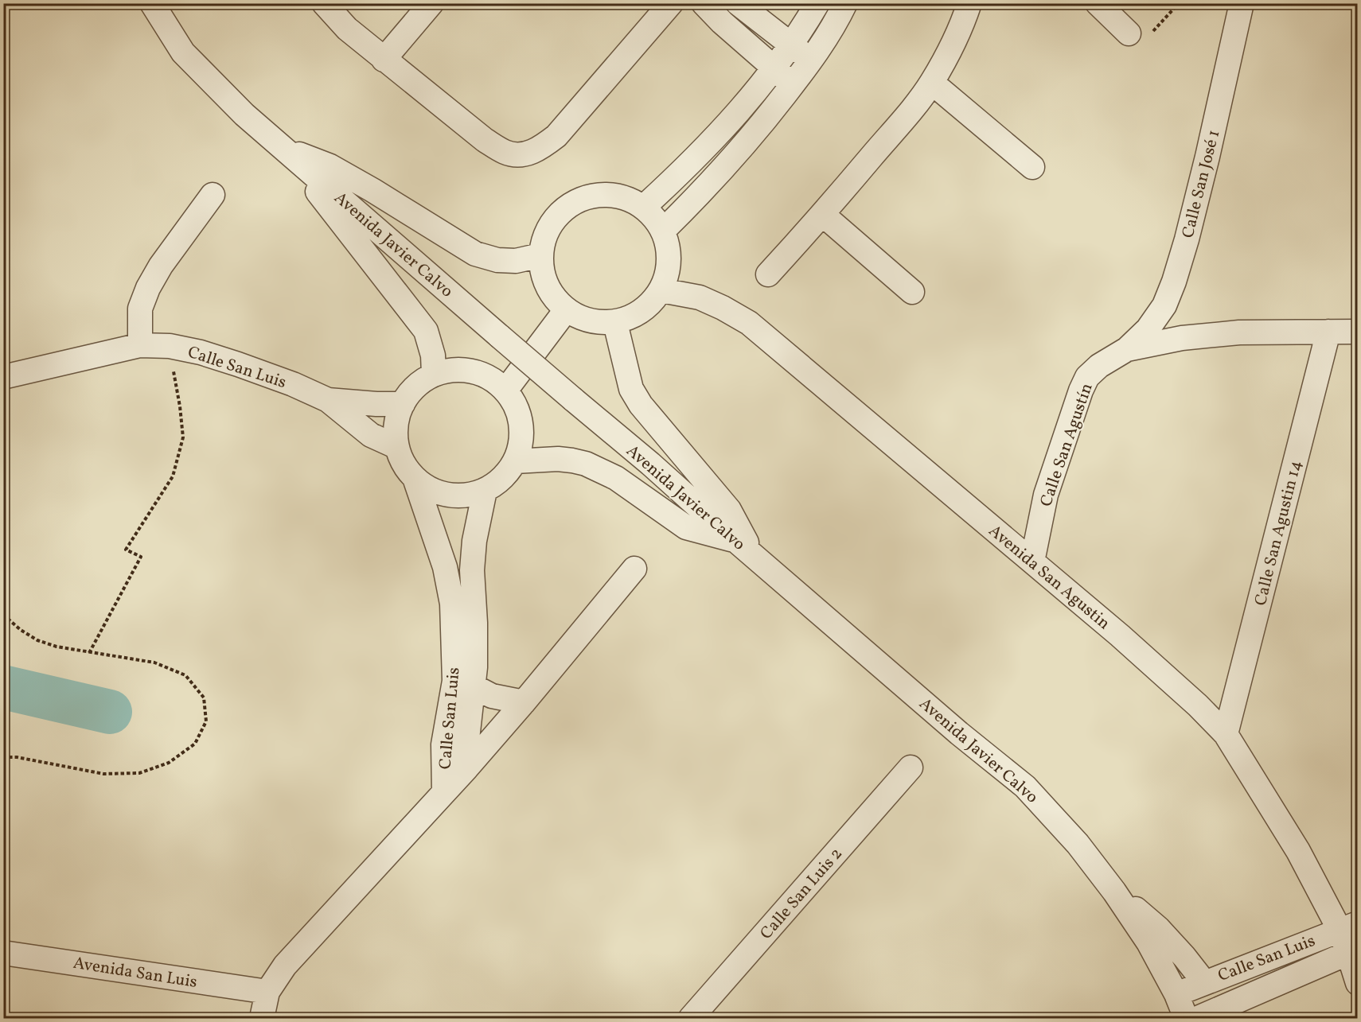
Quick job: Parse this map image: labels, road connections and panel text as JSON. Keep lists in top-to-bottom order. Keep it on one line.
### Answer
{"streets":{"street":["Calle San José 1","Avenida Javier Calvo","Calle San Luis","Calle San Agustín","Calle San Agustin 14","Avenida San Agustin","Calle San Luis 2","Avenida San Luis"]},"crossings":[["Calle San José 1","Calle San Agustín"],["Avenida Javier Calvo","Calle San Luis"],["Calle San Luis","Avenida San Agustin"],["Calle San Luis","Avenida San Luis"],["Calle San Agustín","Calle San Agustin 14"],["Calle San Agustín","Avenida San Agustin"],["Calle San Agustin 14","Avenida San Agustin"]]}
